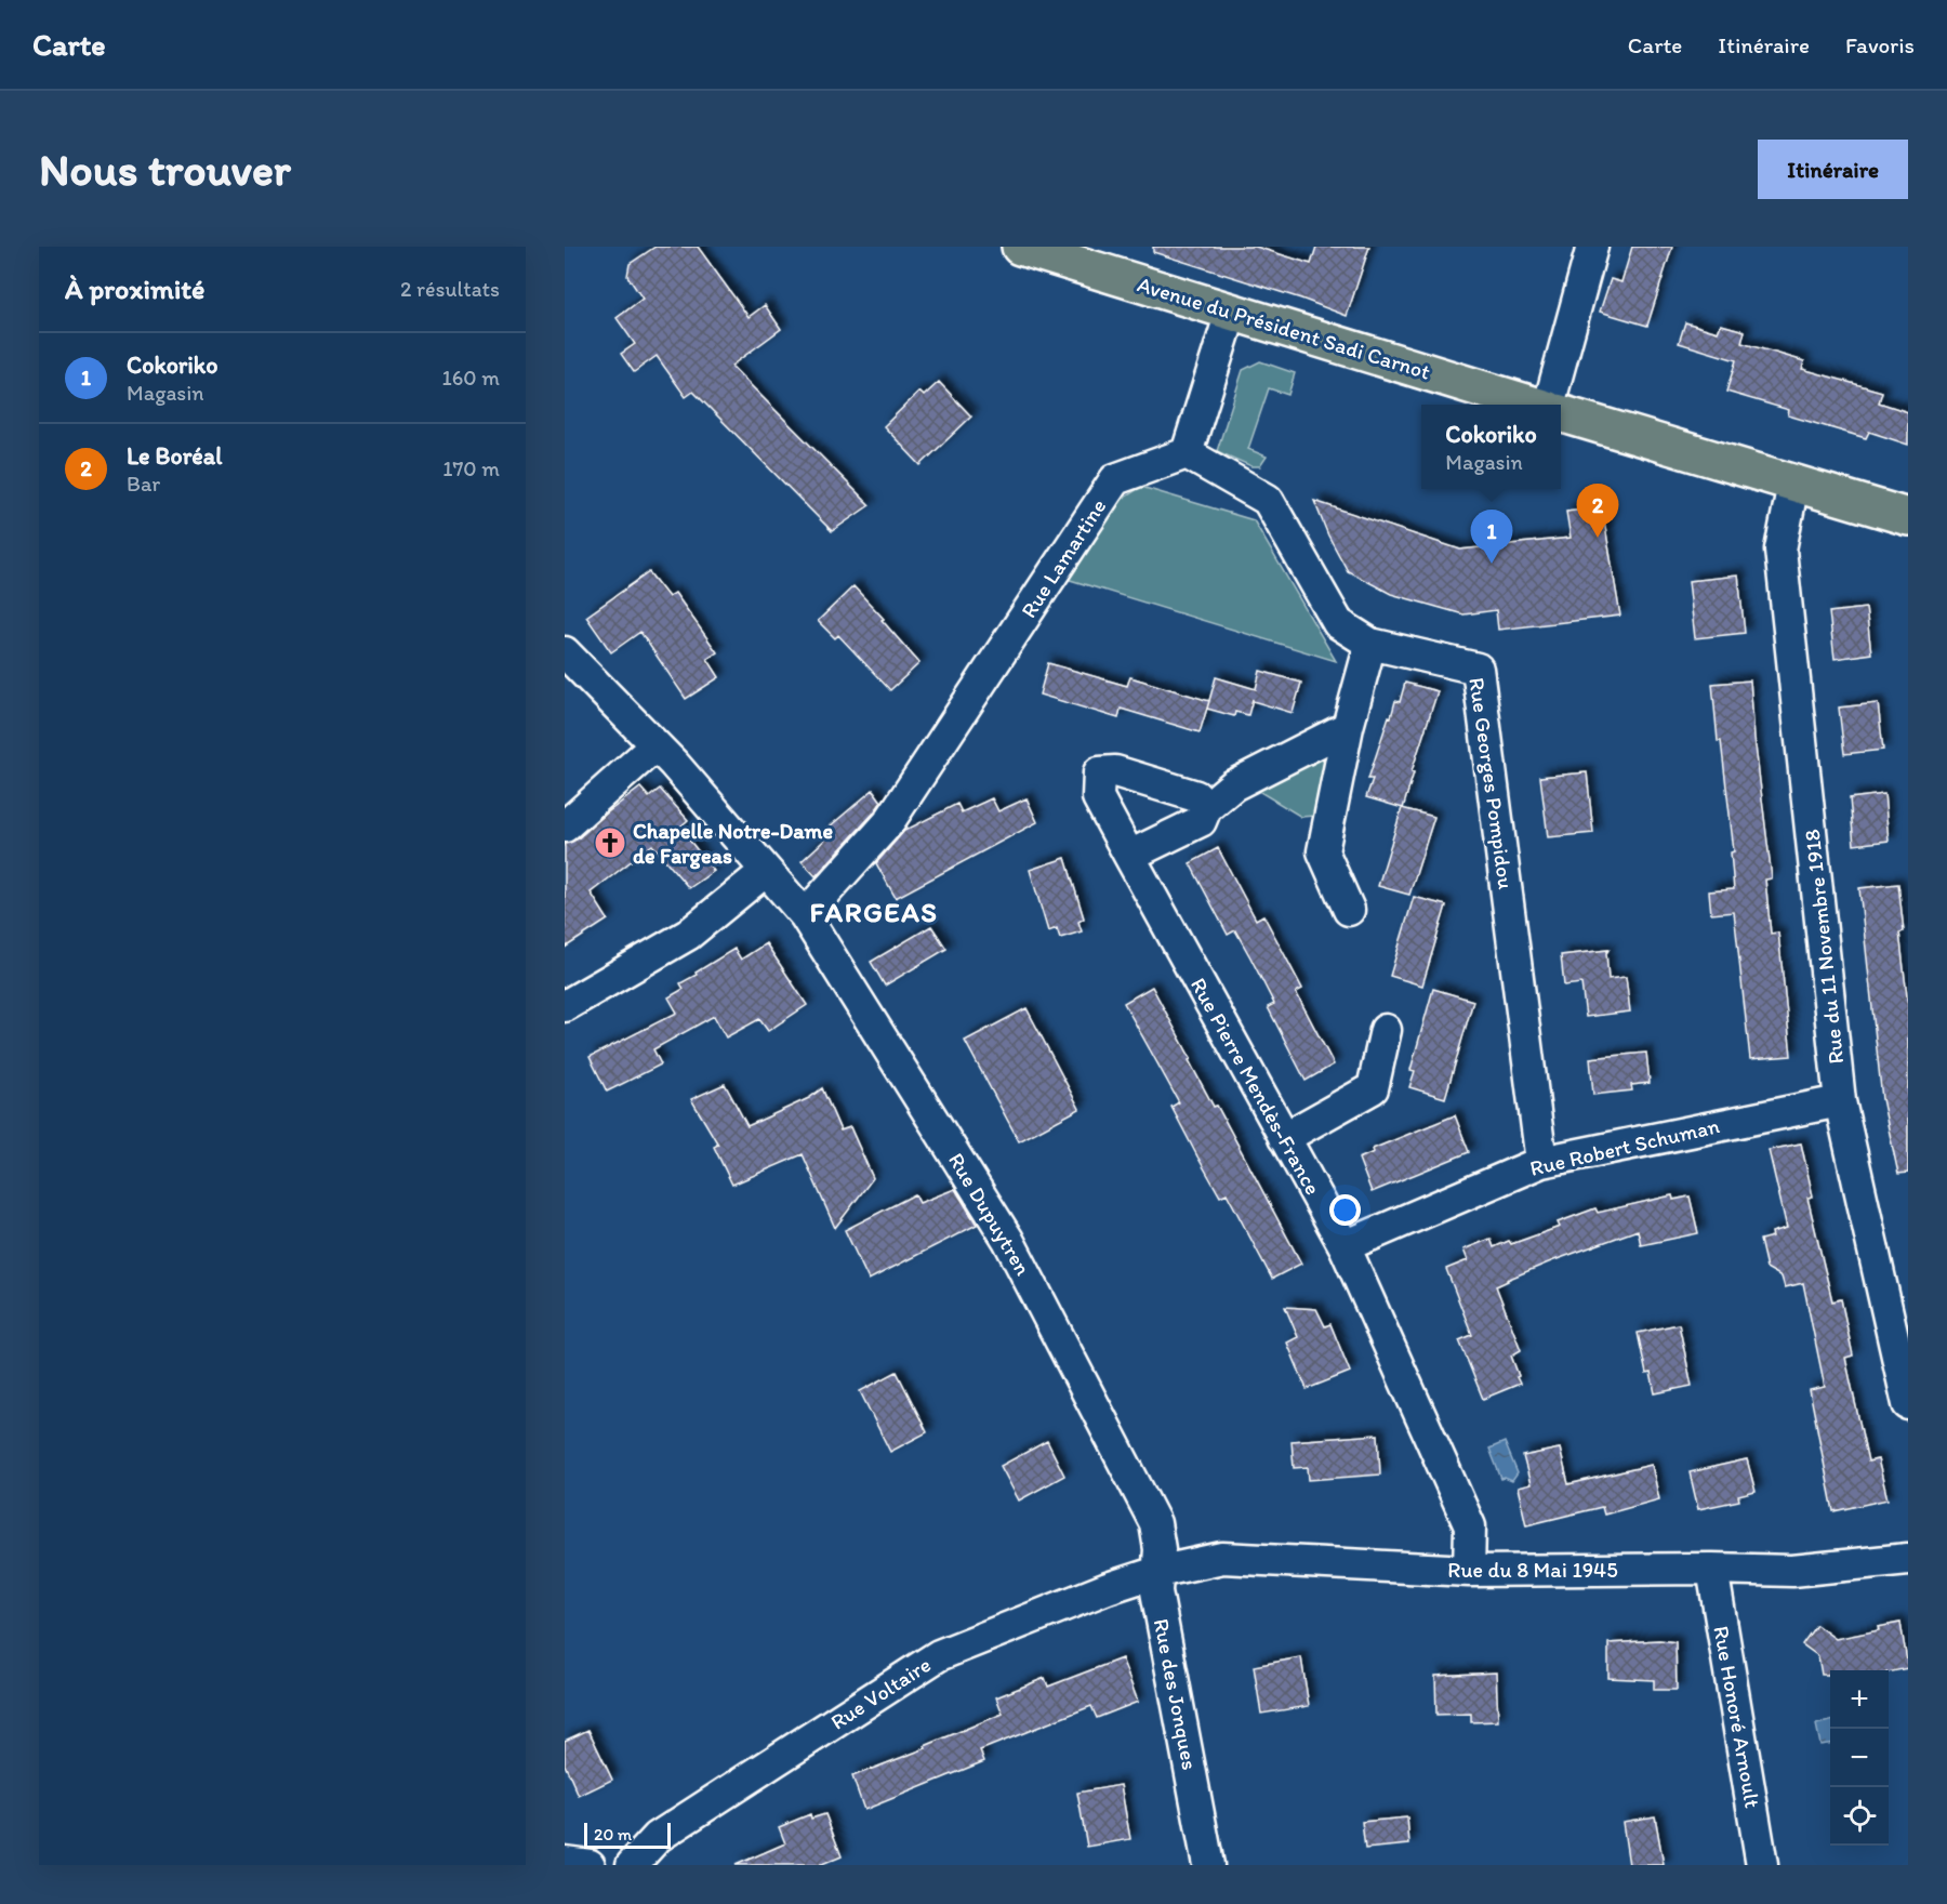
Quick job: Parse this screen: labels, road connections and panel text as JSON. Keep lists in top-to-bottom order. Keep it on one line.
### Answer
{"streets":{"main road":["Avenue du Président Sadi Carnot"],"street":["Rue Lamartine","Rue Georges Pompidou","Rue du 11 Novembre 1918","Rue Pierre Mendès-France","Rue Robert Schuman","Rue Dupuytren","Rue du 8 Mai 1945","Rue Voltaire","Rue des Jonques","Rue Honoré Arnoult"]},"crossings":[["Rue Lamartine","Rue Georges Pompidou"],["Rue Lamartine","Rue Dupuytren"],["Rue Georges Pompidou","Rue Robert Schuman"],["Rue du 11 Novembre 1918","Rue Robert Schuman"],["Rue Pierre Mendès-France","Rue Robert Schuman"],["Rue Pierre Mendès-France","Rue du 8 Mai 1945"],["Rue Dupuytren","Rue des Jonques"],["Rue du 8 Mai 1945","Rue Voltaire"],["Rue du 8 Mai 1945","Rue des Jonques"],["Rue du 8 Mai 1945","Rue Honoré Arnoult"],["Rue Voltaire","Rue des Jonques"]],"districts":["FARGEAS"],"places":{"church":["Chapelle Notre-Dame de Fargeas"]},"scale_bar":"20 m","page":{"header":"Carte","nav":["Carte","Itinéraire","Favoris"],"buttons":"Itinéraire","title":"Nous trouver","heading":["À proximité","2 résultats"],"list":[{"mark":"1","name":"Cokoriko","note":"Magasin","value":"160 m"},{"mark":"2","name":"Le Boréal","note":"Bar","value":"170 m"}],"popup":["Cokoriko","Magasin"],"pins":["2","1"],"map_buttons":["+","−"],"scale":"20 m"}}
